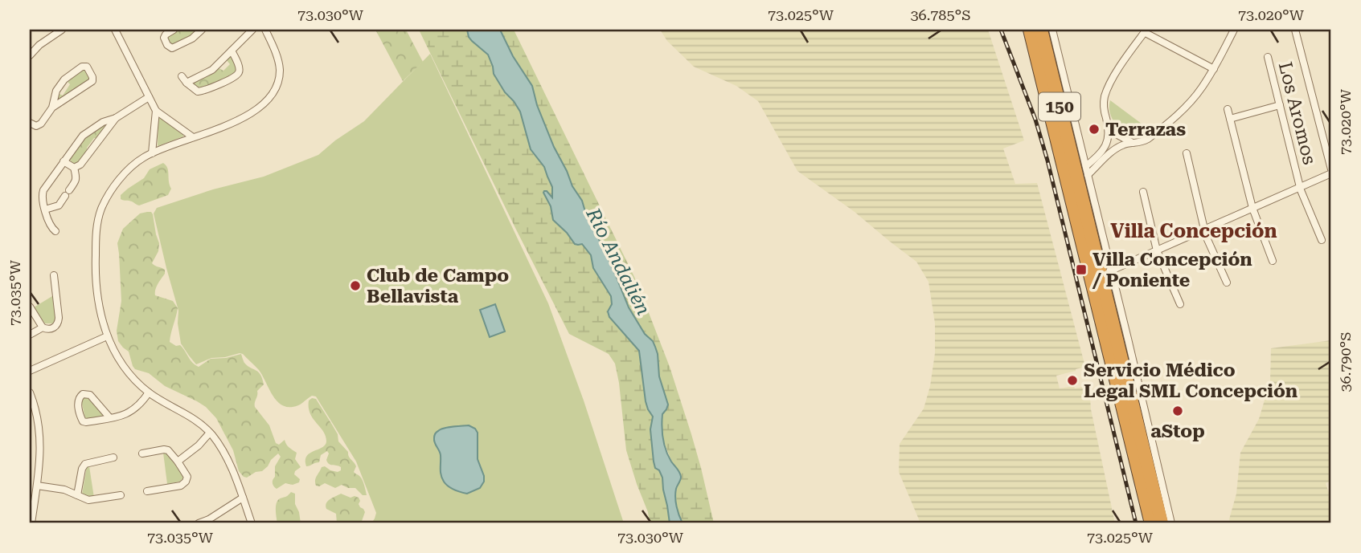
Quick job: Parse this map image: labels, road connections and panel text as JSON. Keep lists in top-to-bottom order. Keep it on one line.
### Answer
{"streets":{"highway":["150"],"street":["Los Aromos"]},"districts":["Villa Concepción"],"water":["Río Andalién"],"places":{"other":["Terrazas","Club de Campo Bellavista","Servicio Médico Legal SML Concepción","aStop"],"transit":["Villa Concepción / Poniente"]},"coordinates":["73.030°W","73.025°W","36.785°S","73.020°W","73.035°W","36.790°S"]}
